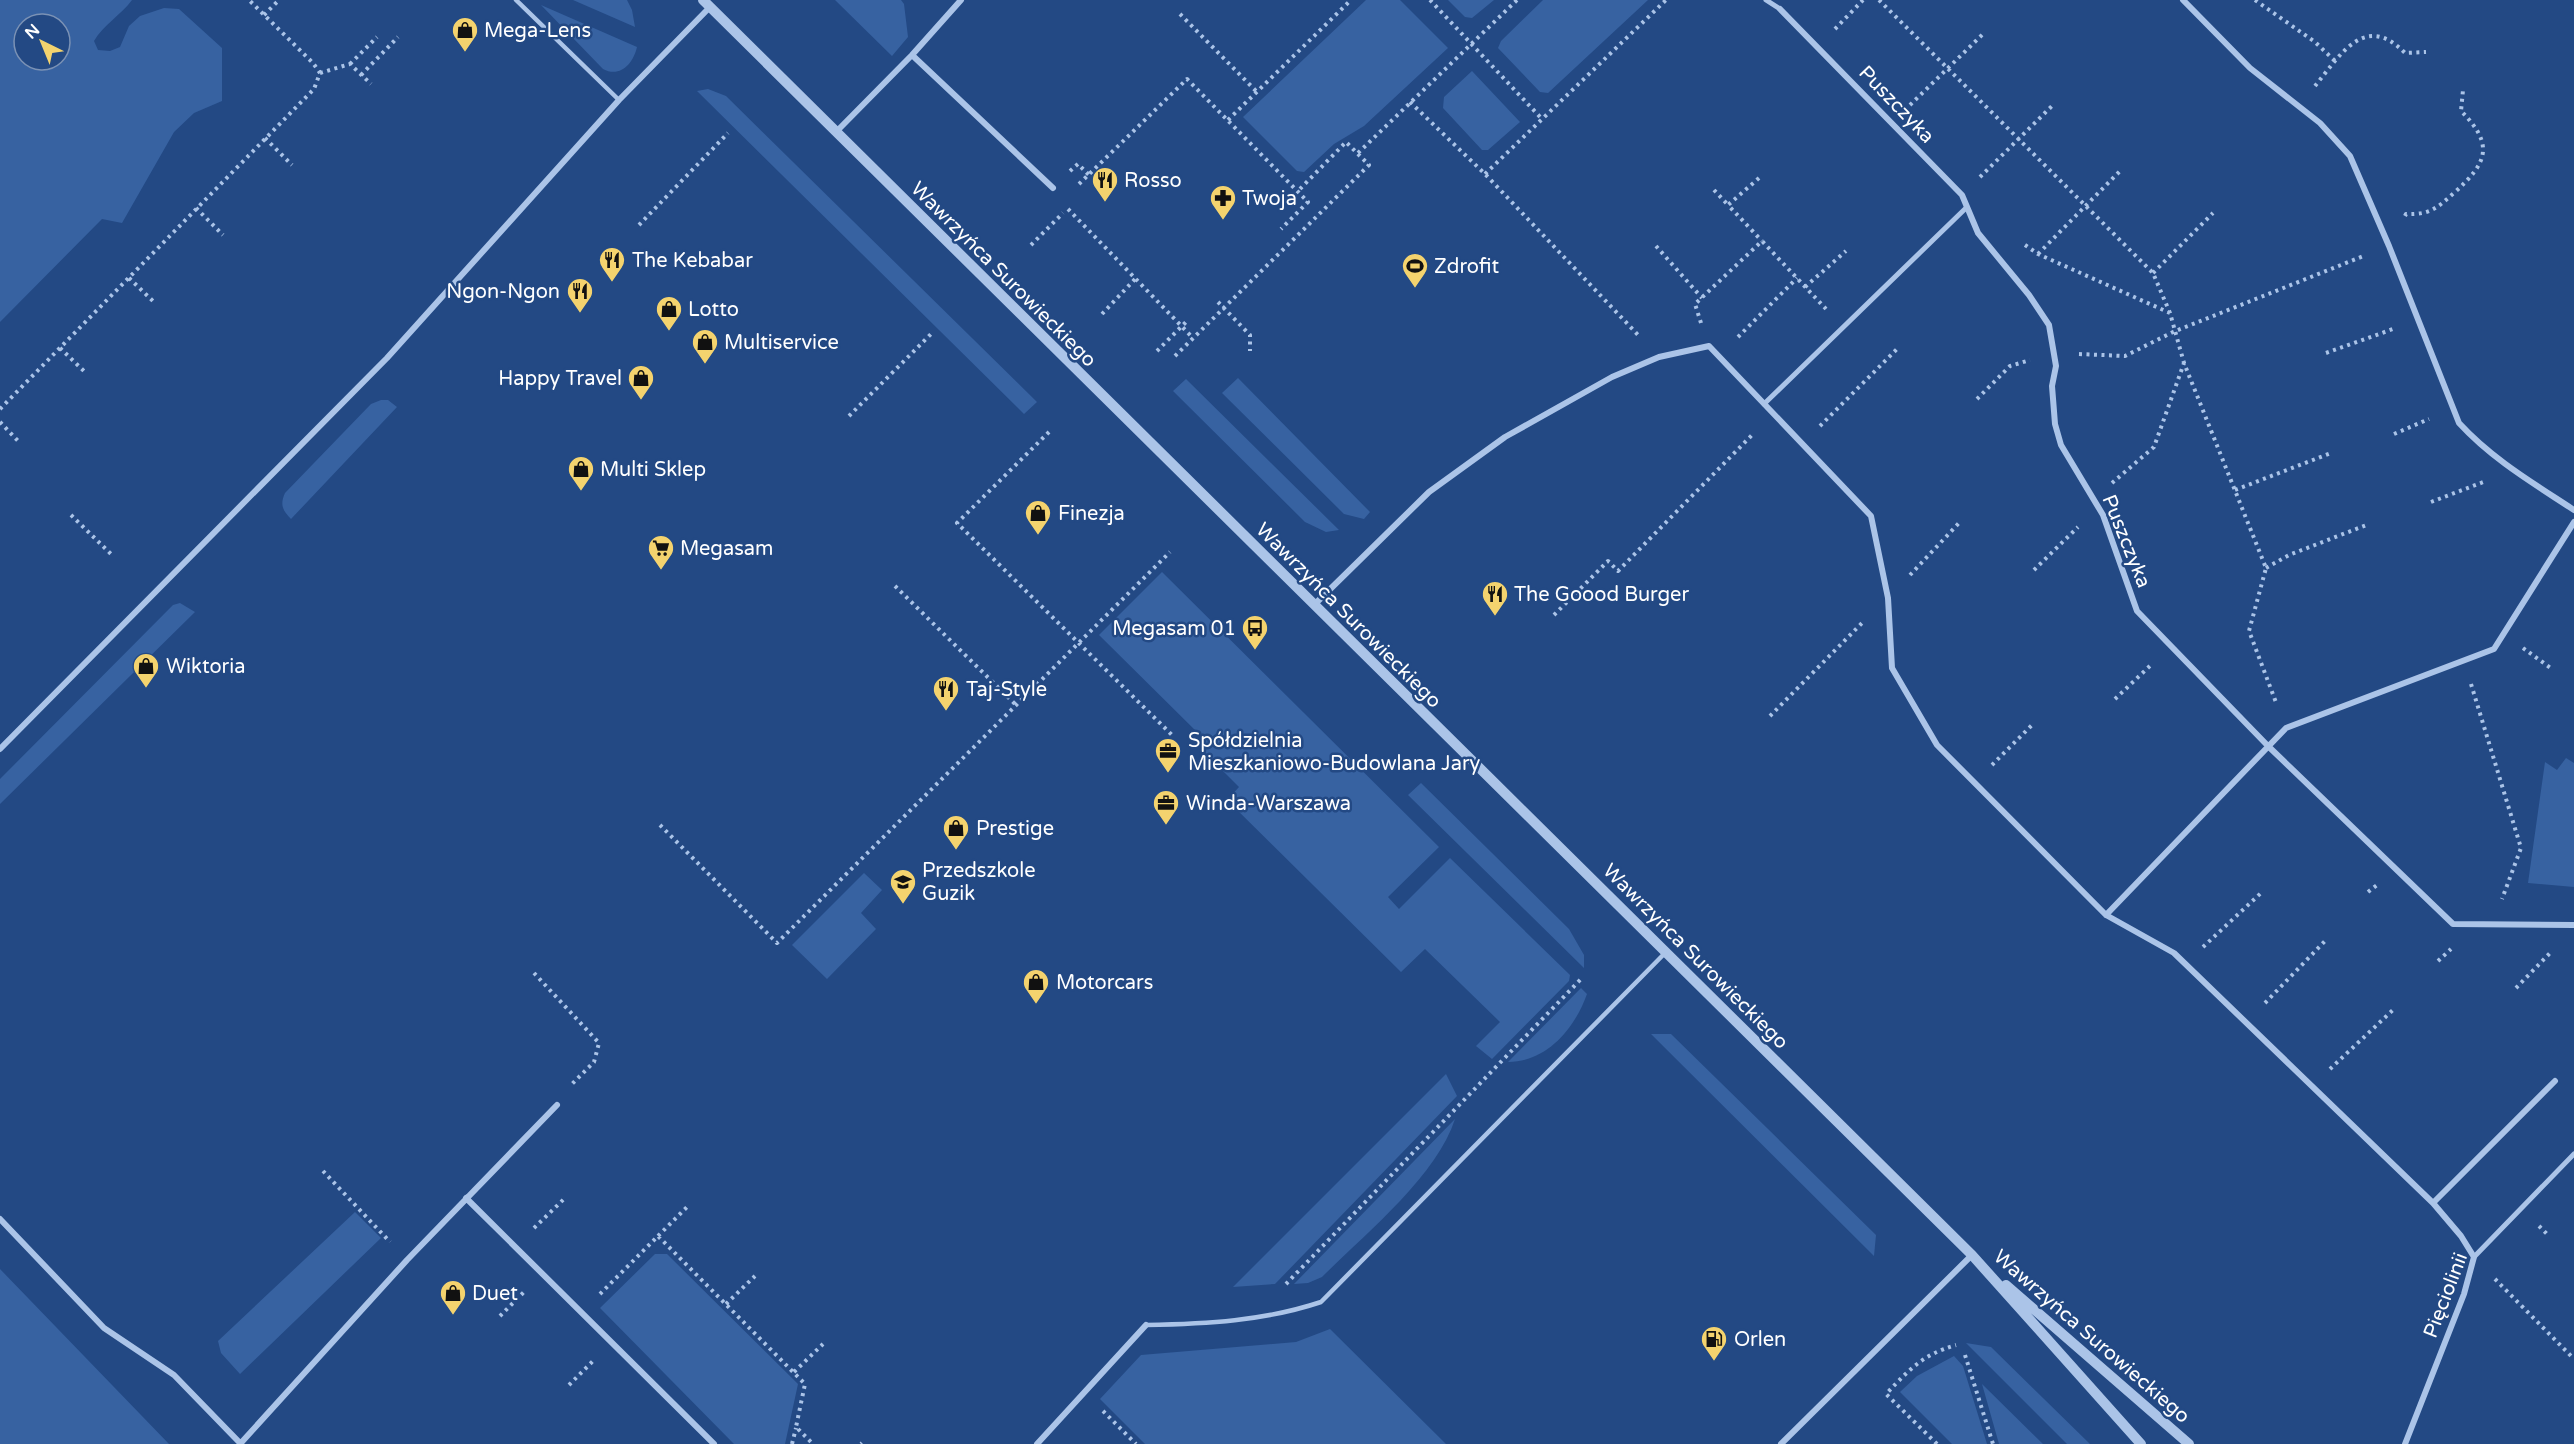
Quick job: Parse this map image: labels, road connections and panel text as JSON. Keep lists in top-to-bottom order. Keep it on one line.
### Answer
{"streets":{"street":["Puszczyka","Wawrzyńca Surowieckiego","Pięciolinii"]},"places":{"shop":["Mega-Lens","Lotto","Multiservice","Happy Travel","Multi Sklep","Finezja","Wiktoria","Prestige","Motorcars","Duet"],"restaurant":["Rosso","The Kebabar","Ngon-Ngon","The Goood Burger","Taj-Style"],"pharmacy":["Twoja"],"sports":["Zdrofit"],"supermarket":["Megasam"],"bus stop":["Megasam 01"],"office":["Spółdzielnia Mieszkaniowo-Budowlana Jary","Winda-Warszawa"],"school or university":["Przedszkole Guzik"],"fuel station":["Orlen"]},"north":"top left"}
